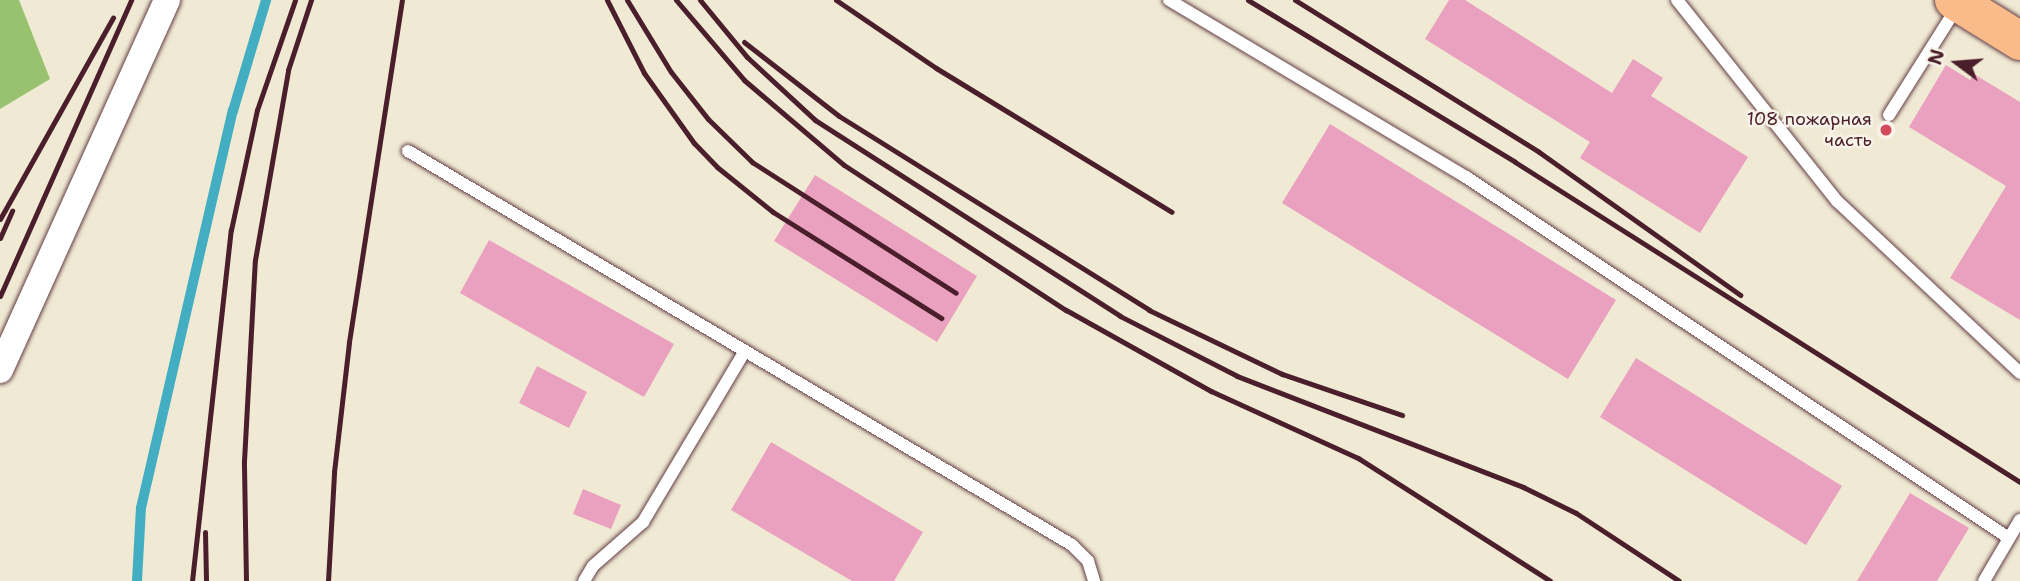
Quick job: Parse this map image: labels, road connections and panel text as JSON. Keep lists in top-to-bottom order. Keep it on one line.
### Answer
{"places":["108 пожарная часть"],"north":"left"}
